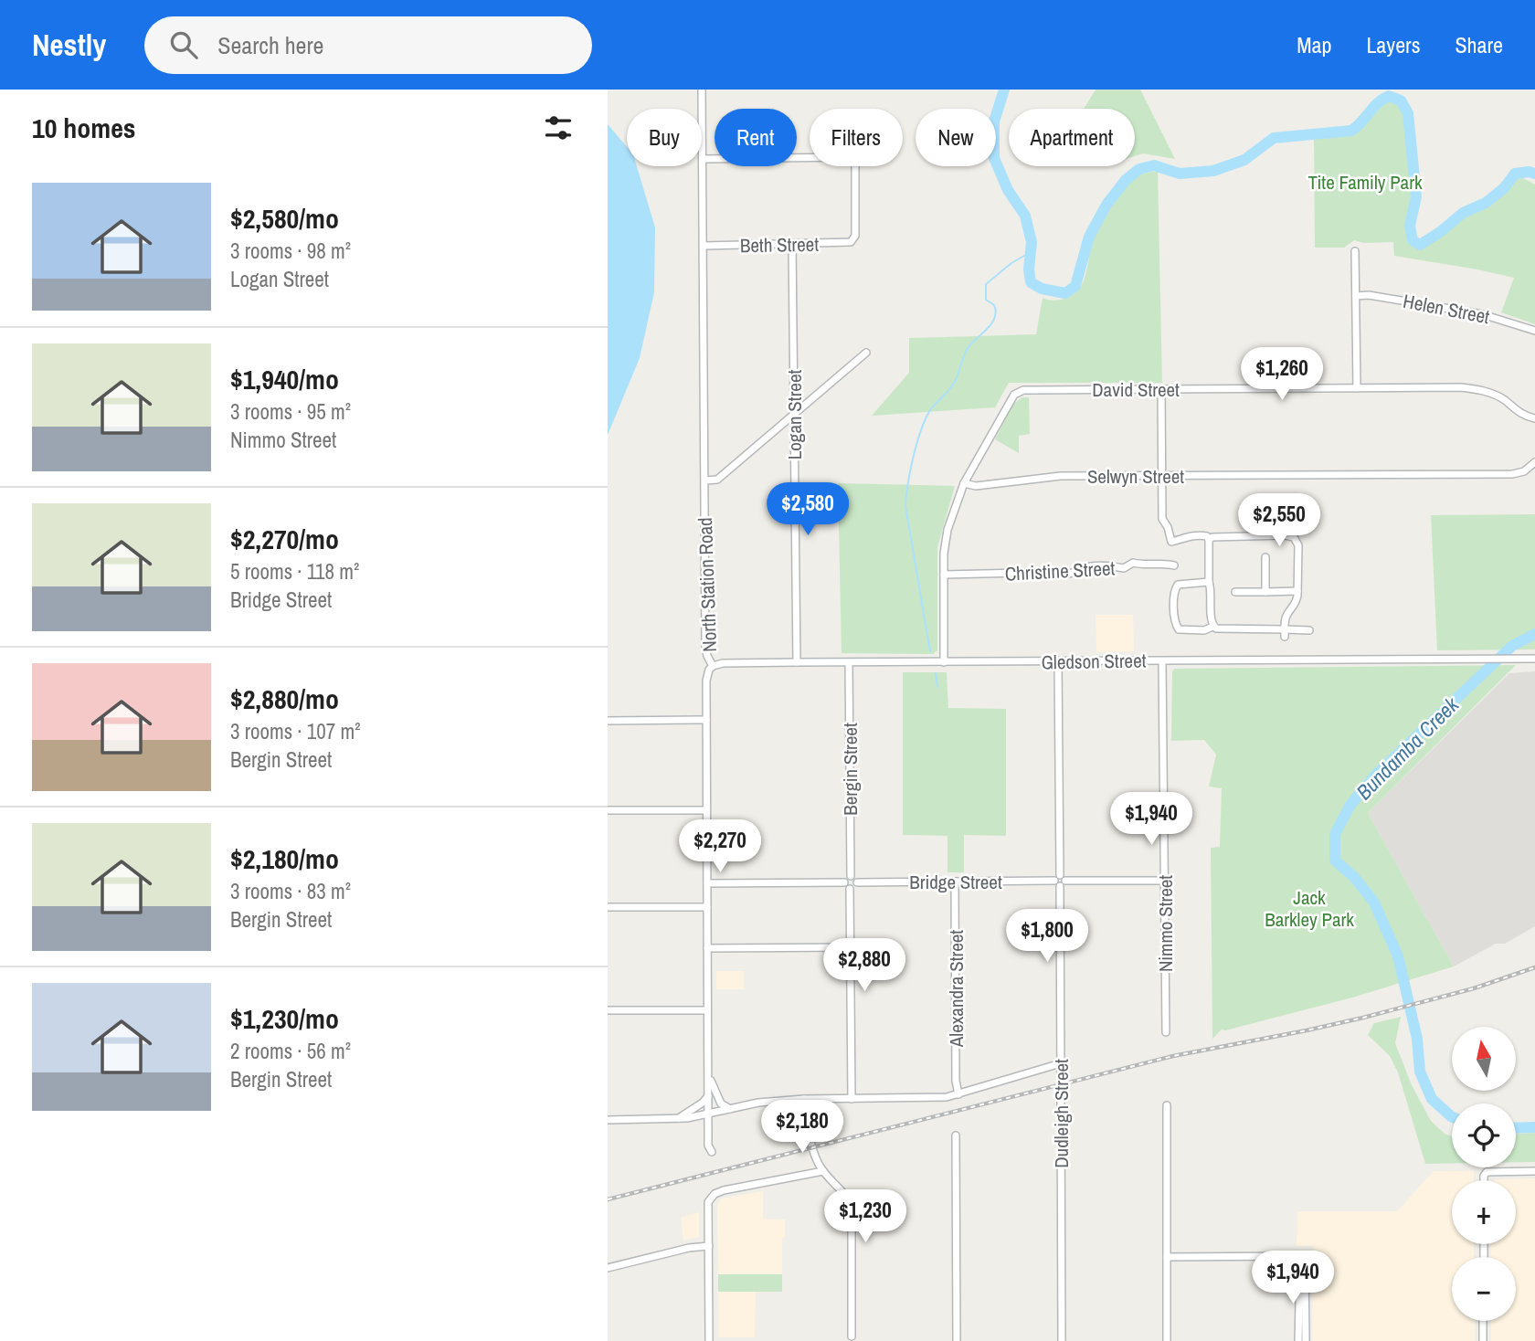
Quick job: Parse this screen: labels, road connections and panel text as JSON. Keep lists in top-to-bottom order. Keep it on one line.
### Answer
{"streets":{"street":["Beth Street","Helen Street","David Street","Logan Street","Selwyn Street","Christine Street","North Station Road","Gledson Street","Bergin Street","Bridge Street","Nimmo Street","Alexandra Street","Dudleigh Street"]},"crossings":[["Beth Street","Logan Street"],["Beth Street","North Station Road"],["David Street","Selwyn Street"],["David Street","Christine Street"],["David Street","Gledson Street"],["Logan Street","Gledson Street"],["North Station Road","Gledson Street"],["Gledson Street","Bergin Street"],["Gledson Street","Nimmo Street"],["Gledson Street","Dudleigh Street"],["Bergin Street","Bridge Street"],["Bridge Street","Nimmo Street"],["Bridge Street","Alexandra Street"],["Bridge Street","Dudleigh Street"]],"water":["Bundamba Creek"],"parks":["Tite Family Park","Jack Barkley Park"],"north":"top","page":{"header":"Nestly","search":"Search here","nav":["Map","Layers","Share"],"heading":"10 homes","chip":["Buy","Rent","Filters","New","Apartment"],"list":[{"name":"$2,580/mo","note":"3 rooms · 98 m² · Logan Street"},{"name":"$1,940/mo","note":"3 rooms · 95 m² · Nimmo Street"},{"name":"$2,270/mo","note":"5 rooms · 118 m² · Bridge Street"},{"name":"$2,880/mo","note":"3 rooms · 107 m² · Bergin Street"},{"name":"$2,180/mo","note":"3 rooms · 83 m² · Bergin Street"},{"name":"$1,230/mo","note":"2 rooms · 56 m² · Bergin Street"}],"price":["$1,260","$2,580","$2,550","$1,940","$2,270","$1,800","$2,880","$2,180","$1,230","$1,940"],"map_buttons":["+","−"]}}
